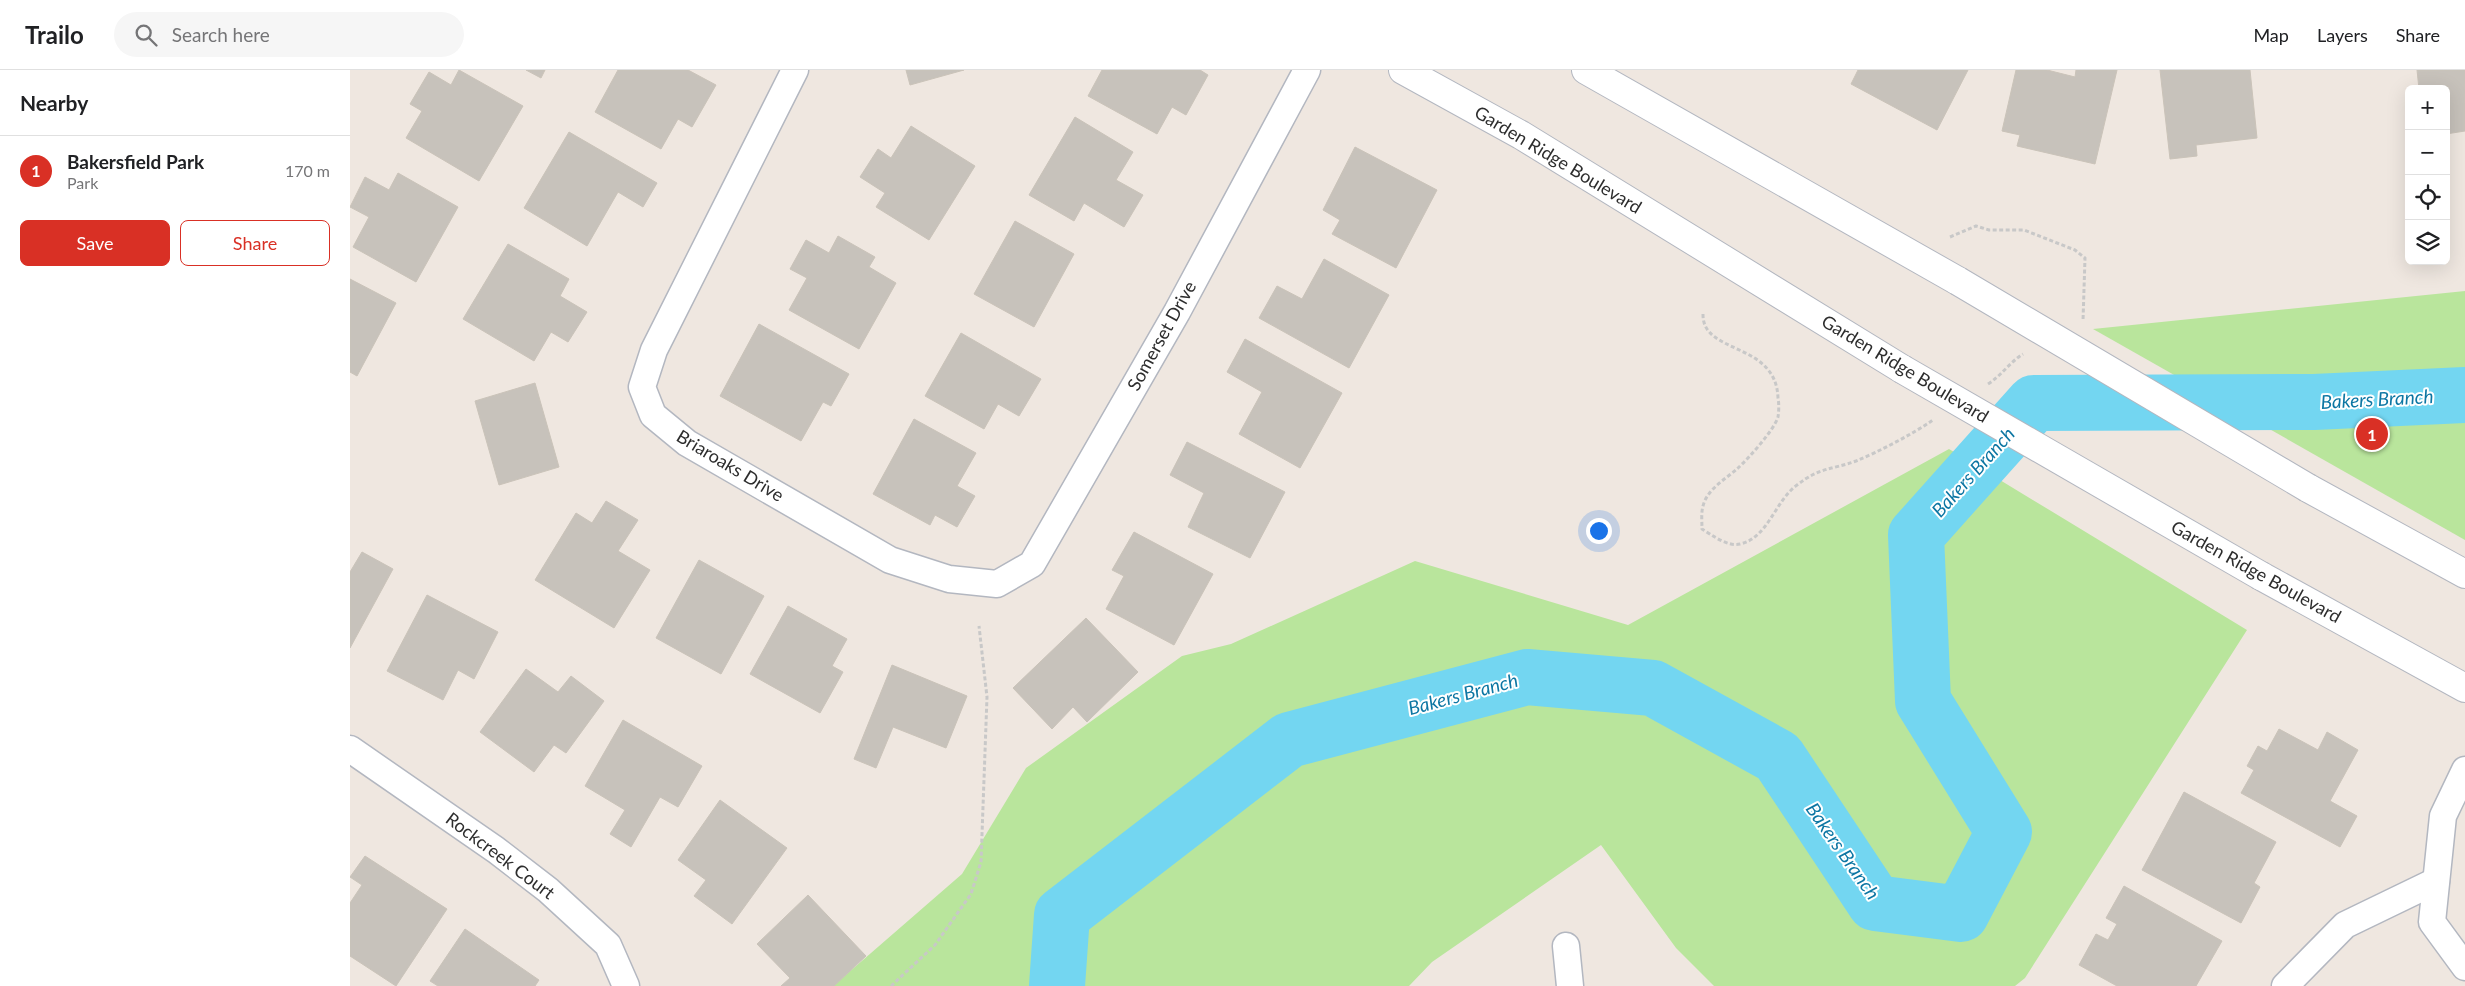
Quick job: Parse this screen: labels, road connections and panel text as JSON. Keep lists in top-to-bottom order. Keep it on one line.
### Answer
{"streets":{"main road":["Garden Ridge Boulevard"],"street":["Somerset Drive","Briaroaks Drive","Rockcreek Court"]},"crossings":[["Somerset Drive","Briaroaks Drive"]],"water":["Bakers Branch"],"page":{"header":"Trailo","search":"Search here","nav":["Map","Layers","Share"],"heading":"Nearby","map_buttons":["+","−"],"list":[{"mark":"1","name":"Bakersfield Park","note":"Park","value":"170 m"}],"buttons":["Save","Share"],"pins":"1"}}
